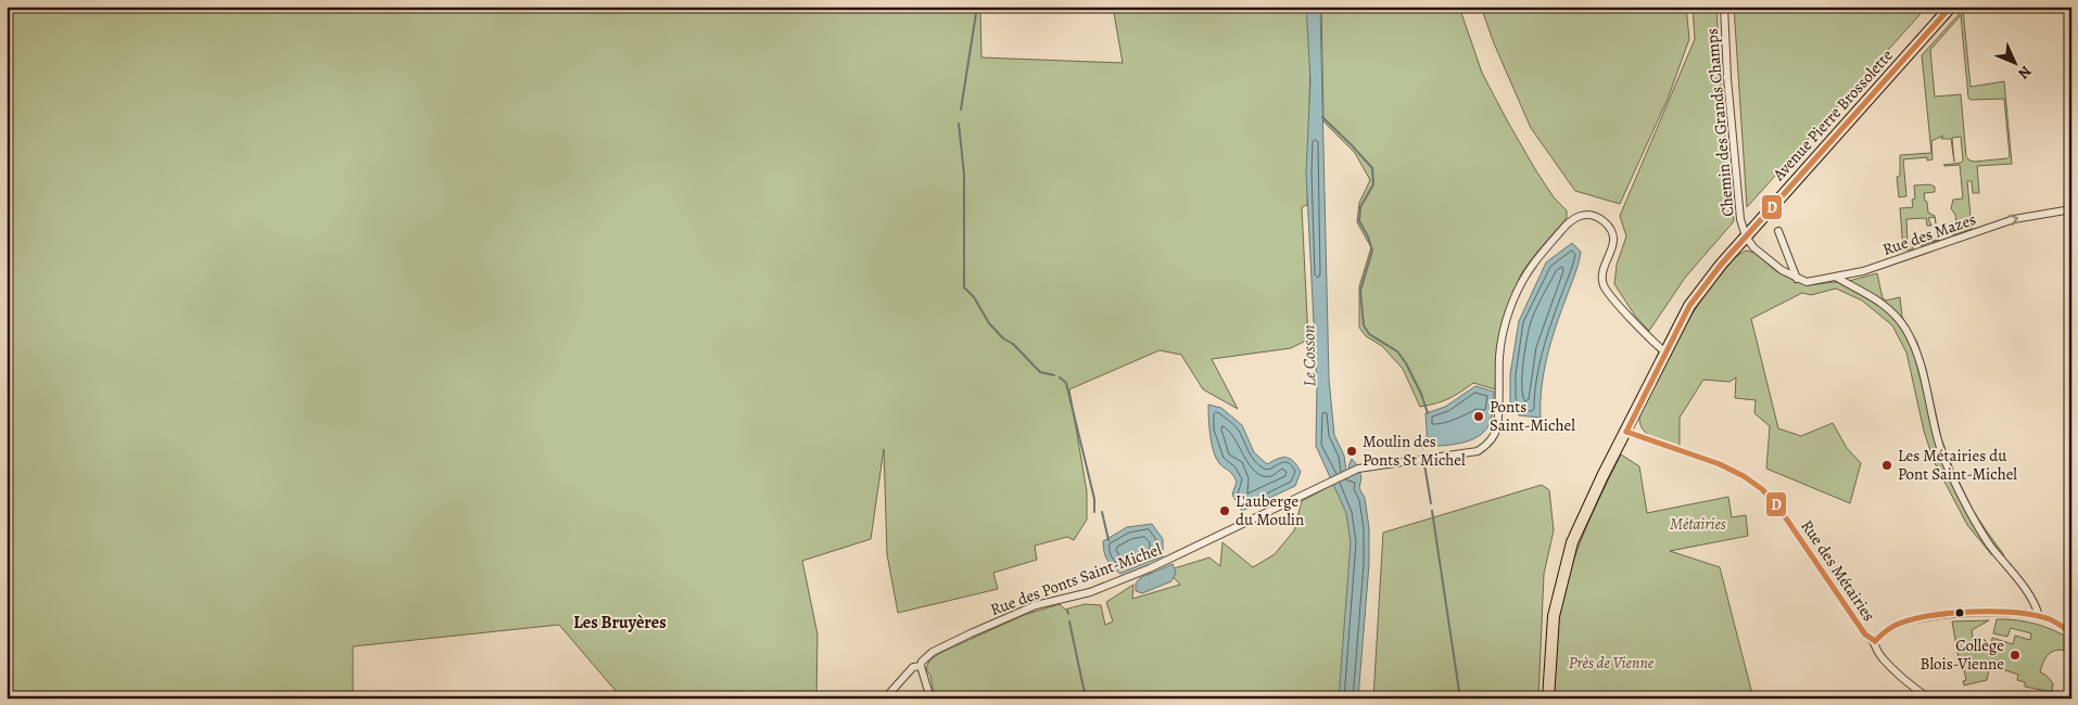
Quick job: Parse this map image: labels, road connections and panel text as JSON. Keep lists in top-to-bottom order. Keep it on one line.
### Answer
{"streets":{"main road":["Avenue Pierre Brossolette"],"street":["Chemin des Grands Champs","Rue des Mazes","Rue des Métairies","Rue des Ponts Saint-Michel"]},"crossings":[["Avenue Pierre Brossolette","Chemin des Grands Champs"],["Avenue Pierre Brossolette","Rue des Mazes"],["Avenue Pierre Brossolette","Rue des Métairies"],["Avenue Pierre Brossolette","Rue des Ponts Saint-Michel"],["Chemin des Grands Champs","Rue des Mazes"]],"one_way":["Rue des Mazes"],"districts":["Les Bruyères"],"water":["Le Cosson"],"parks":["Métairies","Près de Vienne"],"places":["Ponts Saint-Michel","Moulin des Ponts St Michel","Les Métairies du Pont Saint-Michel","L'auberge du Moulin","Collège Blois-Vienne"],"lines":["transit line D"],"north":"bottom right"}
